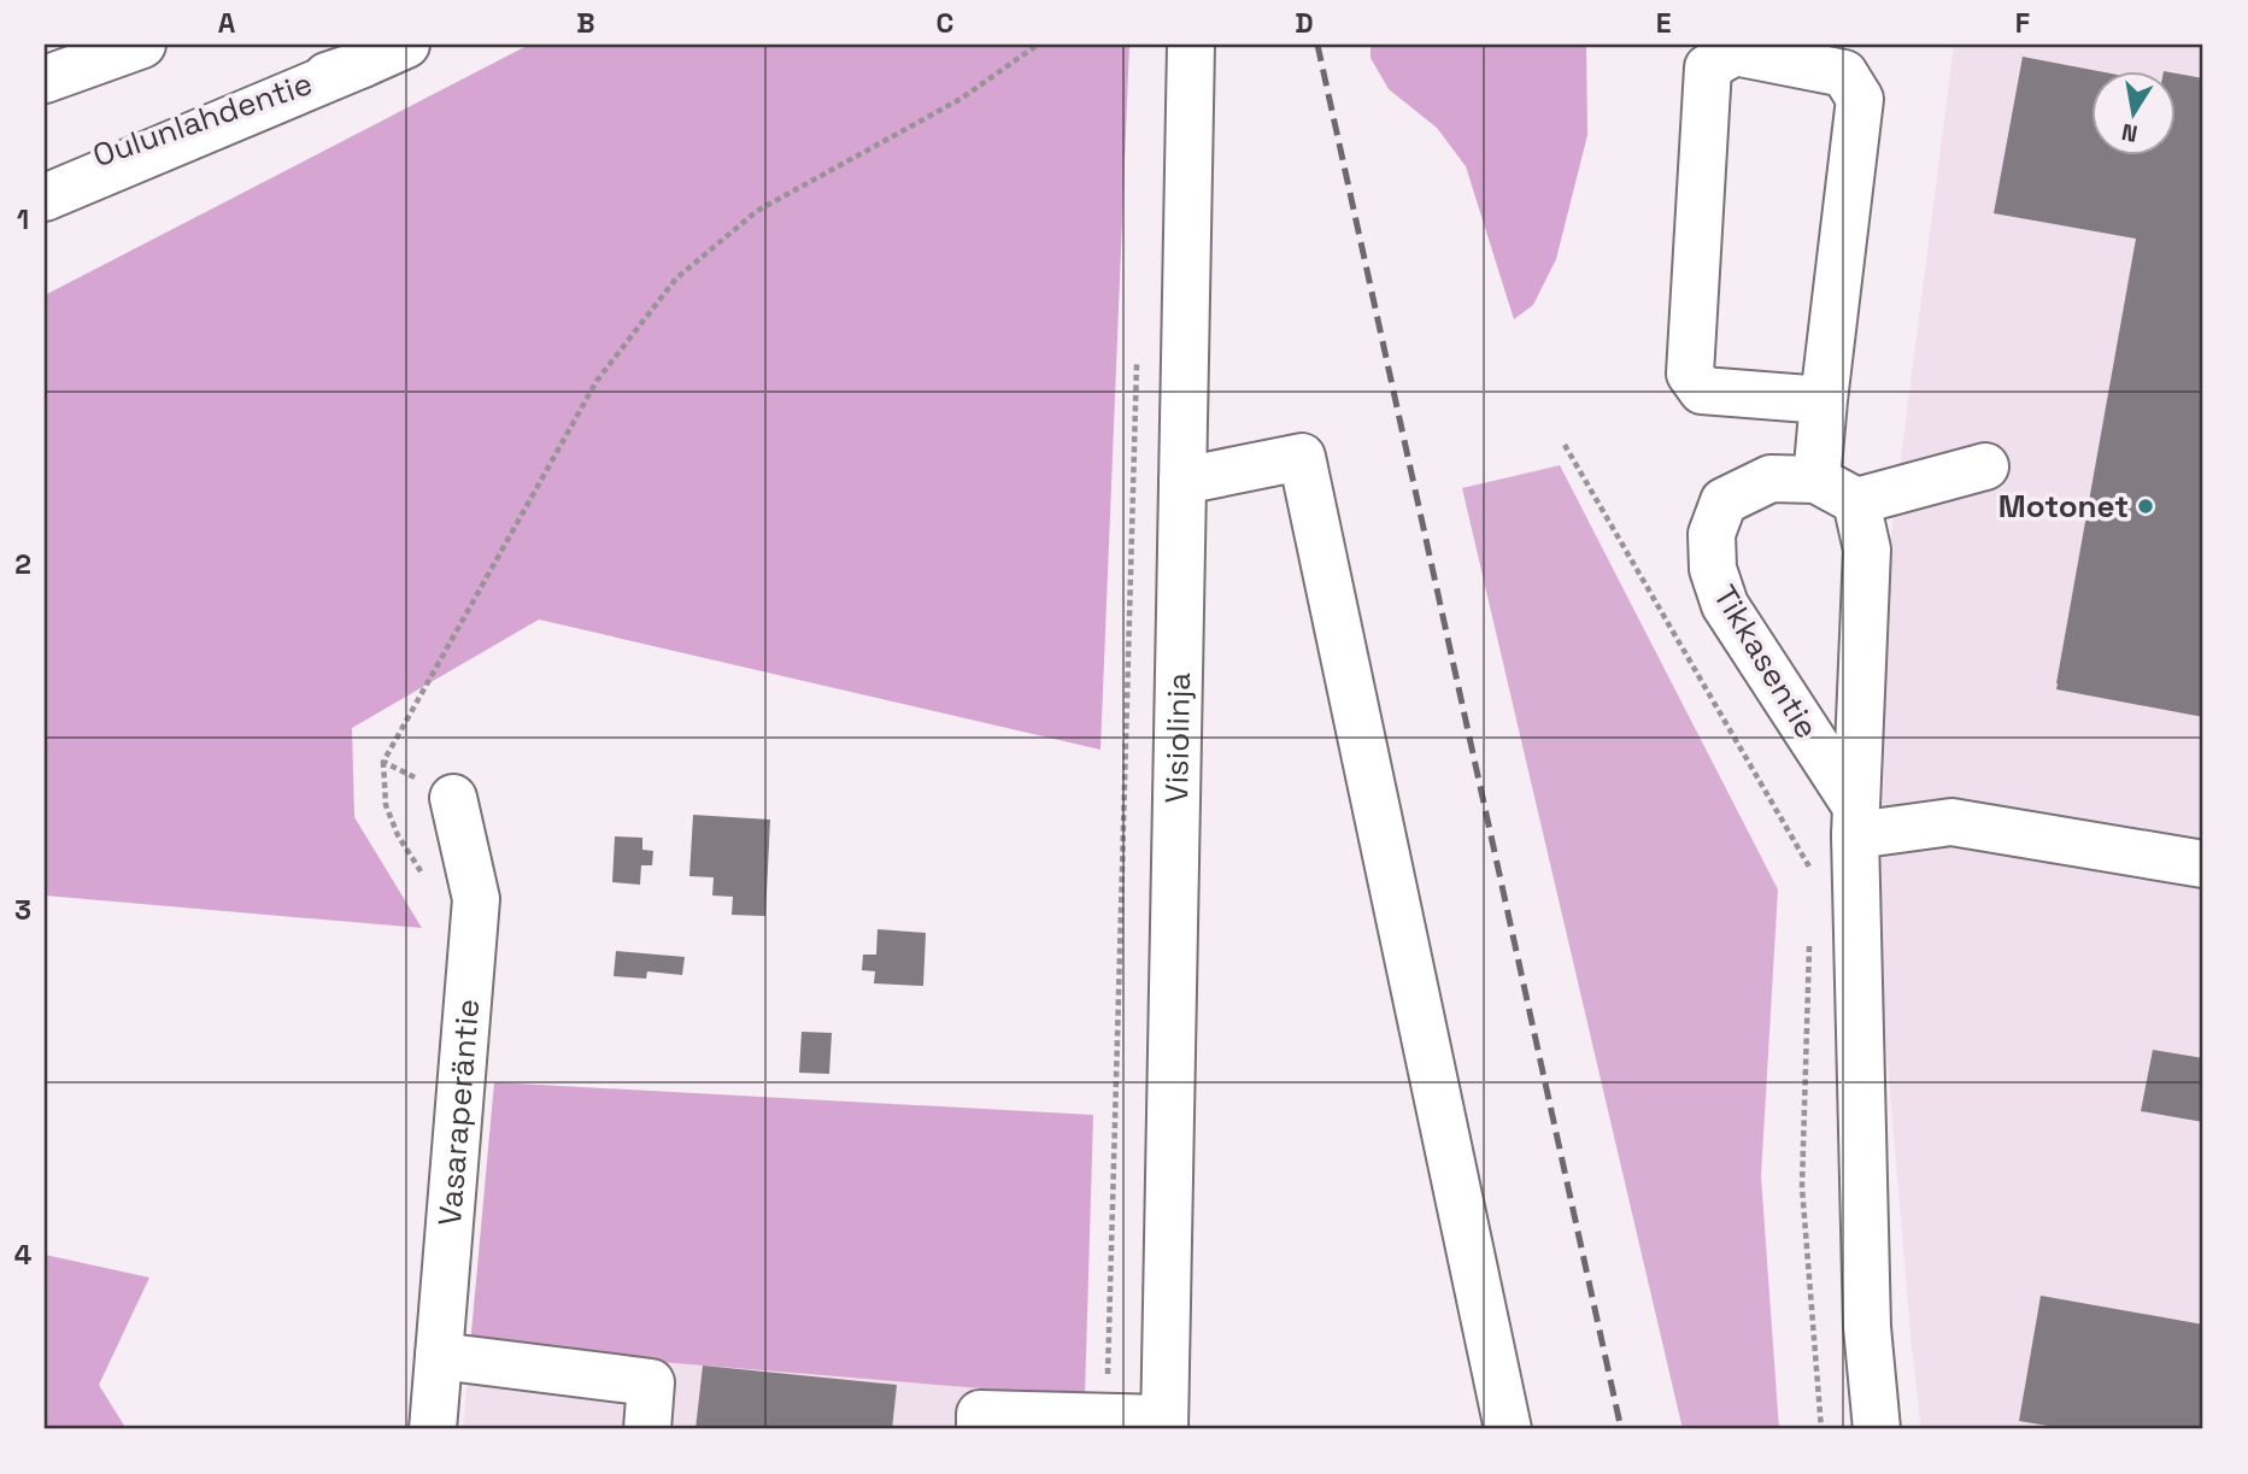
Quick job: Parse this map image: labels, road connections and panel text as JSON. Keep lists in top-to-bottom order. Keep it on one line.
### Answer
{"streets":{"main road":["Oulunlahdentie","Tikkasentie","Visiolinja","Vasaraperäntie"]},"places":["Motonet"],"north":"bottom","grid":{"columns":["A","B","C","D","E","F"],"rows":["1","2","3","4"]}}
